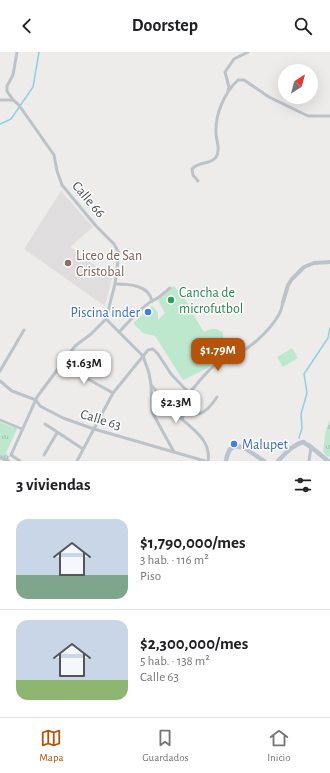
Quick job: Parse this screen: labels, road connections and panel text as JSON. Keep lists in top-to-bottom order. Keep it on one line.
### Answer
{"streets":{"street":["Calle 66","Calle 63"]},"places":["Liceo de San Cristobal","Cancha de microfutbol","Piscina inder","Malupet"],"north":"top right","page":{"header":"Doorstep","price":["$1.79M","$1.63M","$2.3M"],"heading":"3 viviendas","list":[{"name":"$1,790,000/mes","note":"3 hab. · 116 m² · Piso"},{"name":"$2,300,000/mes","note":"5 hab. · 138 m² · Calle 63"}],"tabs":["Mapa","Guardados","Inicio"]}}
